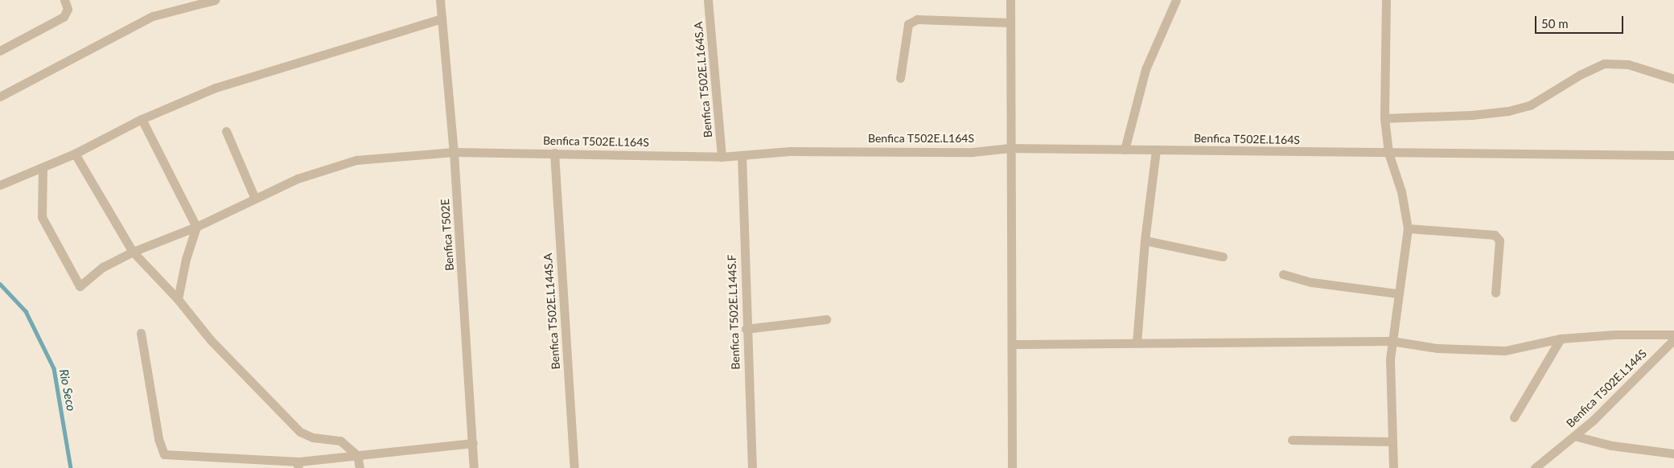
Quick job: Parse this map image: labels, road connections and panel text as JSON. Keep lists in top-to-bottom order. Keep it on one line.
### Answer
{"streets":{"street":["Benfica T502E.L164S.A","Benfica T502E.L164S","Benfica T502E","Benfica T502E.L144S.A","Benfica T502E.L144S.F","Benfica T502E.L144S"]},"crossings":[["Benfica T502E.L164S.A","Benfica T502E.L164S"],["Benfica T502E.L164S","Benfica T502E"],["Benfica T502E.L164S","Benfica T502E.L144S.A"],["Benfica T502E.L164S","Benfica T502E.L144S.F"]],"water":["Rio Seco"],"scale_bar":"50 m"}
